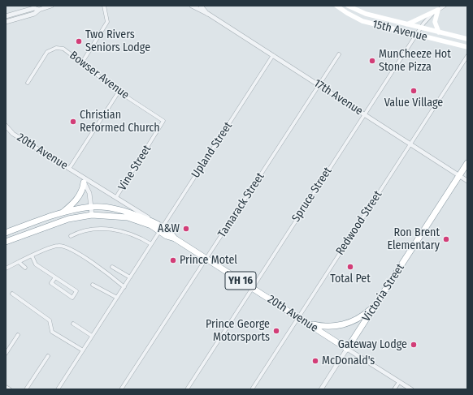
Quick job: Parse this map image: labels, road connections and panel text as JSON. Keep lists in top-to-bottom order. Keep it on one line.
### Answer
{"streets":{"highway":["20th Avenue","YH 16","Victoria Street"],"main road":["15th Avenue"],"street":["Bowser Avenue","17th Avenue","Upland Street","Vine Street","Spruce Street","Tamarack Street","Redwood Street"]},"crossings":[["15th Avenue","Spruce Street"],["Bowser Avenue","Vine Street"],["17th Avenue","Upland Street"],["17th Avenue","Spruce Street"],["17th Avenue","Tamarack Street"],["17th Avenue","Redwood Street"],["17th Avenue","Victoria Street"],["Upland Street","20th Avenue"],["Upland Street","YH 16"],["20th Avenue","Vine Street"],["20th Avenue","Spruce Street"],["20th Avenue","Tamarack Street"],["20th Avenue","Redwood Street"],["20th Avenue","YH 16"],["20th Avenue","Victoria Street"]],"places":["Two Rivers Seniors Lodge","MunCheeze Hot Stone Pizza","Value Village","Christian Reformed Church","A&W","Ron Brent Elementary","Prince Motel","Total Pet","Prince George Motorsports","Gateway Lodge","McDonald's"]}
